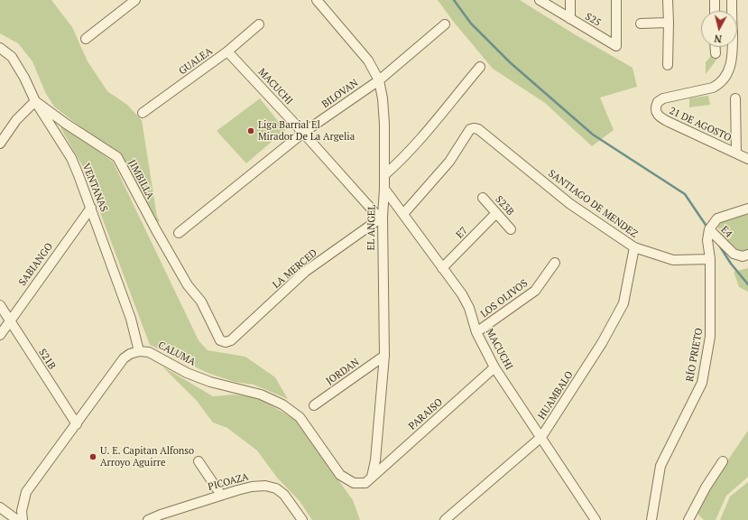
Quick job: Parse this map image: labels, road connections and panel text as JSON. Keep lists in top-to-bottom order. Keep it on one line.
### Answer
{"streets":{"street":["S25","GUALEA","MACUCHI","BILOVAN","21 DE AGOSTO","JIMBILLA","VENTANAS","SANTIAGO DE MENDEZ","S23B","EL ANGEL","E4","E7","SABIANGO","LA MERCED","LOS OLIVOS","CALUMA","RÍO PRIETO","S21B","JORDAN","HUAMBALO","PARAISO","PICOAZA"]},"crossings":[["GUALEA","MACUCHI"],["MACUCHI","BILOVAN"],["MACUCHI","SANTIAGO DE MENDEZ"],["MACUCHI","EL ANGEL"],["MACUCHI","E7"],["MACUCHI","LA MERCED"],["MACUCHI","LOS OLIVOS"],["MACUCHI","HUAMBALO"],["MACUCHI","PARAISO"],["BILOVAN","EL ANGEL"],["JIMBILLA","VENTANAS"],["JIMBILLA","LA MERCED"],["VENTANAS","SABIANGO"],["VENTANAS","CALUMA"],["SANTIAGO DE MENDEZ","RÍO PRIETO"],["SANTIAGO DE MENDEZ","HUAMBALO"],["S23B","E7"],["EL ANGEL","LA MERCED"],["EL ANGEL","CALUMA"],["EL ANGEL","JORDAN"],["EL ANGEL","PARAISO"],["E4","RÍO PRIETO"],["SABIANGO","S21B"],["CALUMA","PARAISO"]],"places":["Liga Barrial El Mirador De La Argelia","U. E. Capitan Alfonso Arroyo Aguirre"],"north":"bottom"}
